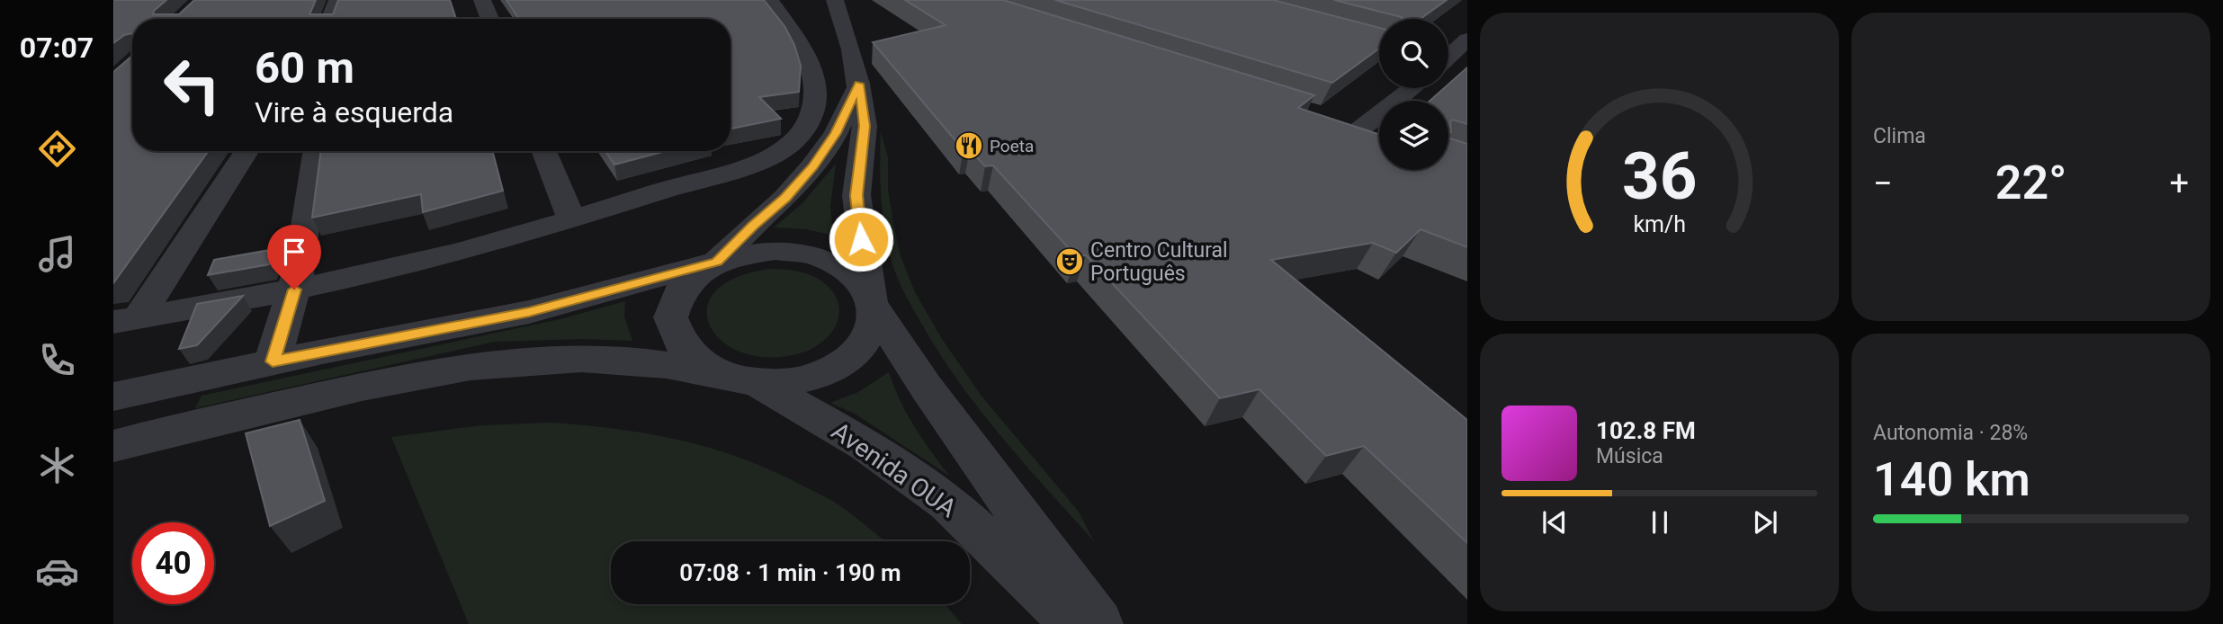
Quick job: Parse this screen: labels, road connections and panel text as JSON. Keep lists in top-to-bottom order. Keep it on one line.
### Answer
{"streets":{"street":["Avenida OUA"]},"places":{"restaurant":["Poeta"],"theatre":["Centro Cultural Português"]},"page":{"tabs":"07:07","tile":["Clima",["Autonomia · 28%","140 km"]],"turn":["60 m","Vire à esquerda"],"heat":["−","22°","+"],"song":["102.8 FM","Música"],"limit":"40","trip":"07:08 · 1 min · 190 m","gauge":["36","km/h"]}}
